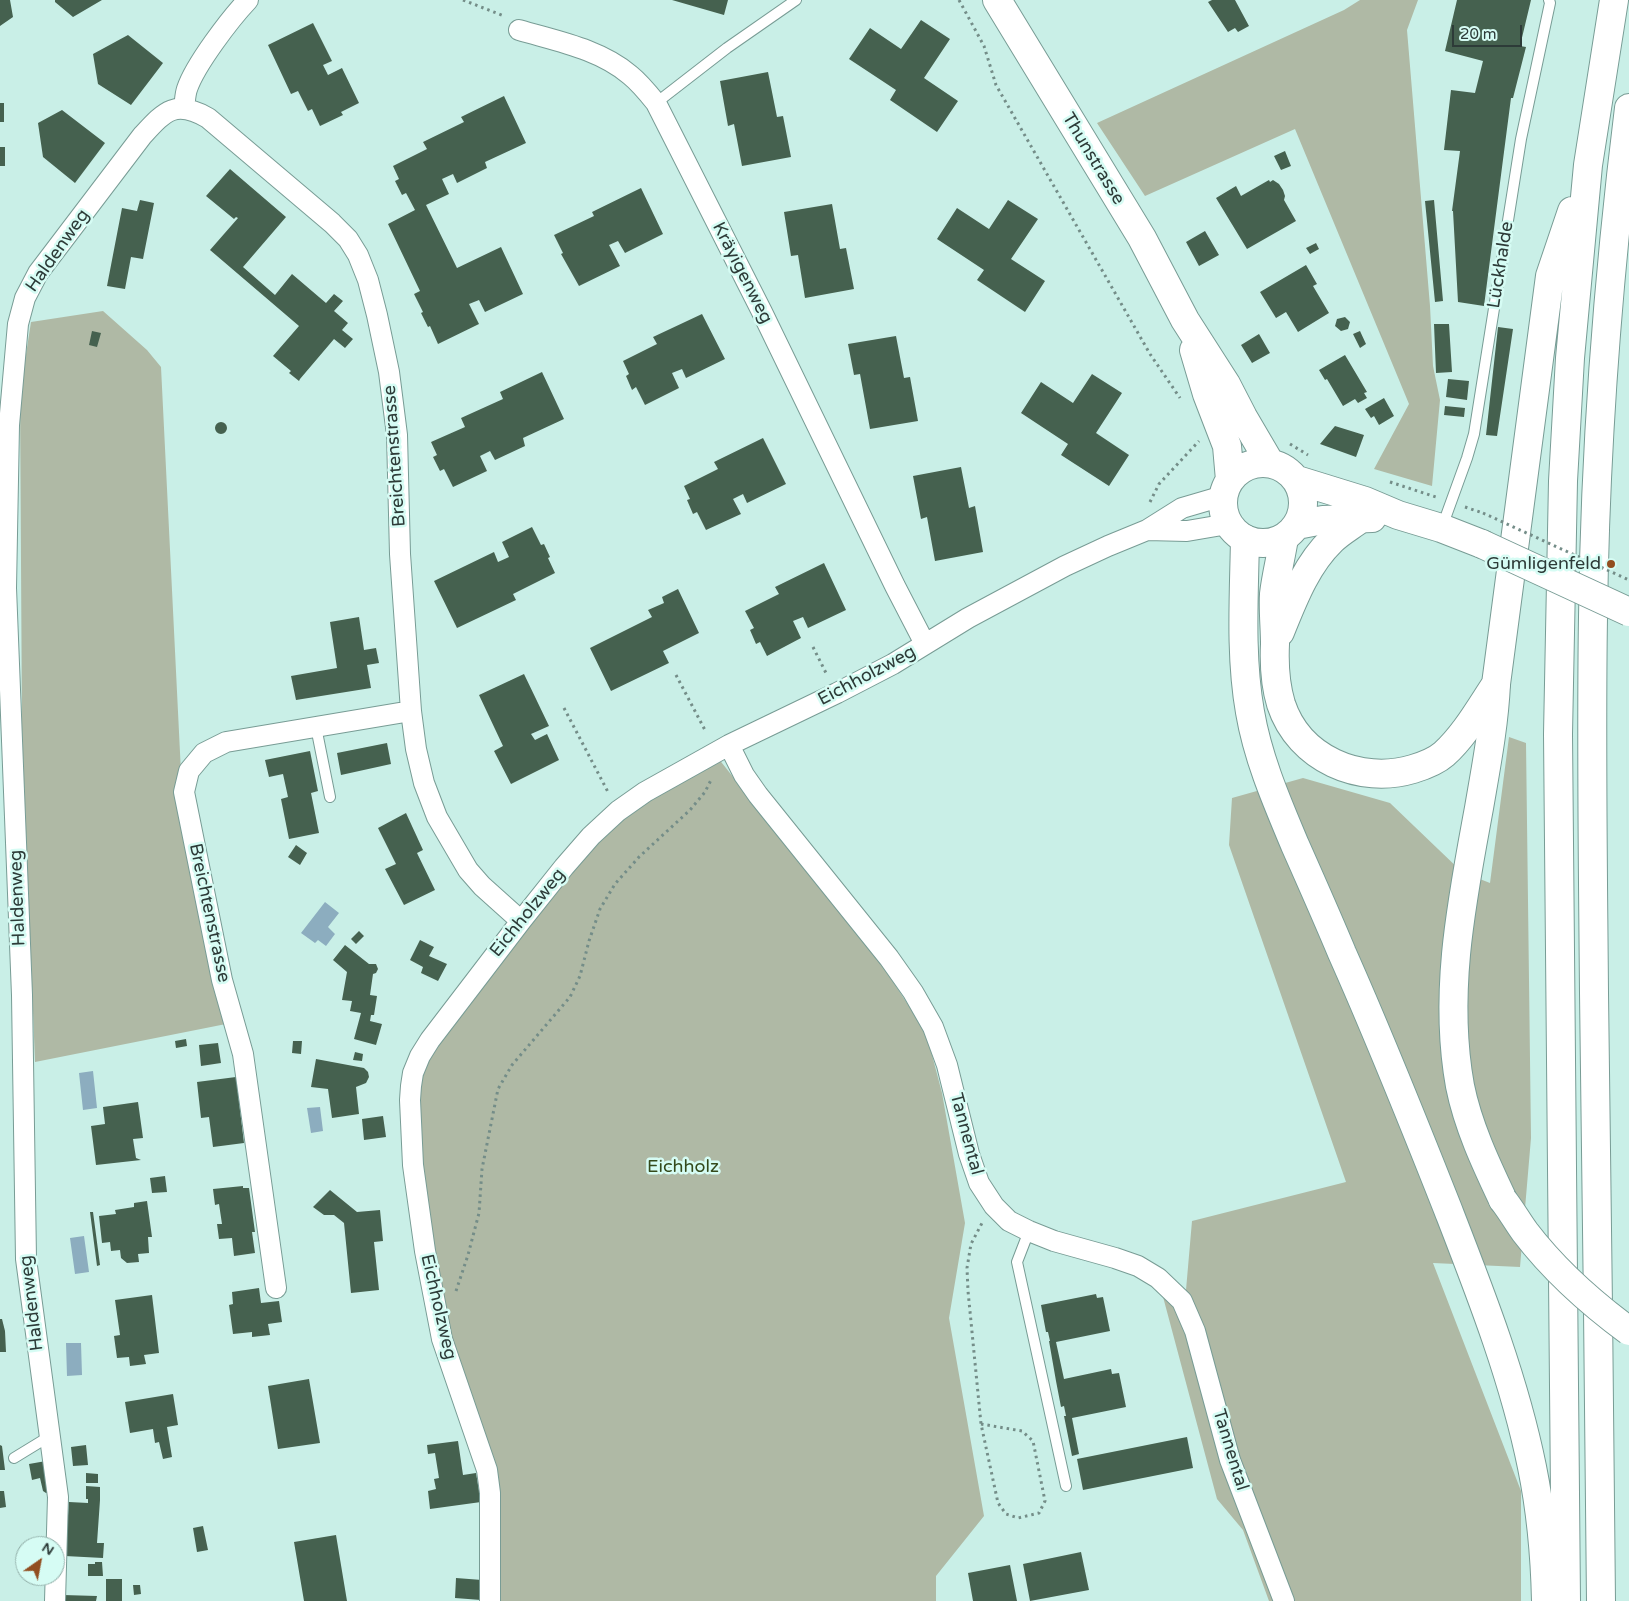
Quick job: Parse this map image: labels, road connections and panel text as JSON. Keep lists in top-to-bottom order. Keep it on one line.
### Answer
{"streets":{"main road":["Thunstrasse"],"street":["Haldenweg","Kräyigenweg","Breichtenstrasse","Eichholzweg","Tannental"],"lane":["Lückhalde"]},"crossings":[["Thunstrasse","Eichholzweg"],["Haldenweg","Breichtenstrasse"],["Kräyigenweg","Eichholzweg"],["Breichtenstrasse","Eichholzweg"],["Eichholzweg","Tannental"]],"parks":["Eichholz"],"places":["Gümligenfeld"],"scale_bar":"20 m","north":"top right"}
